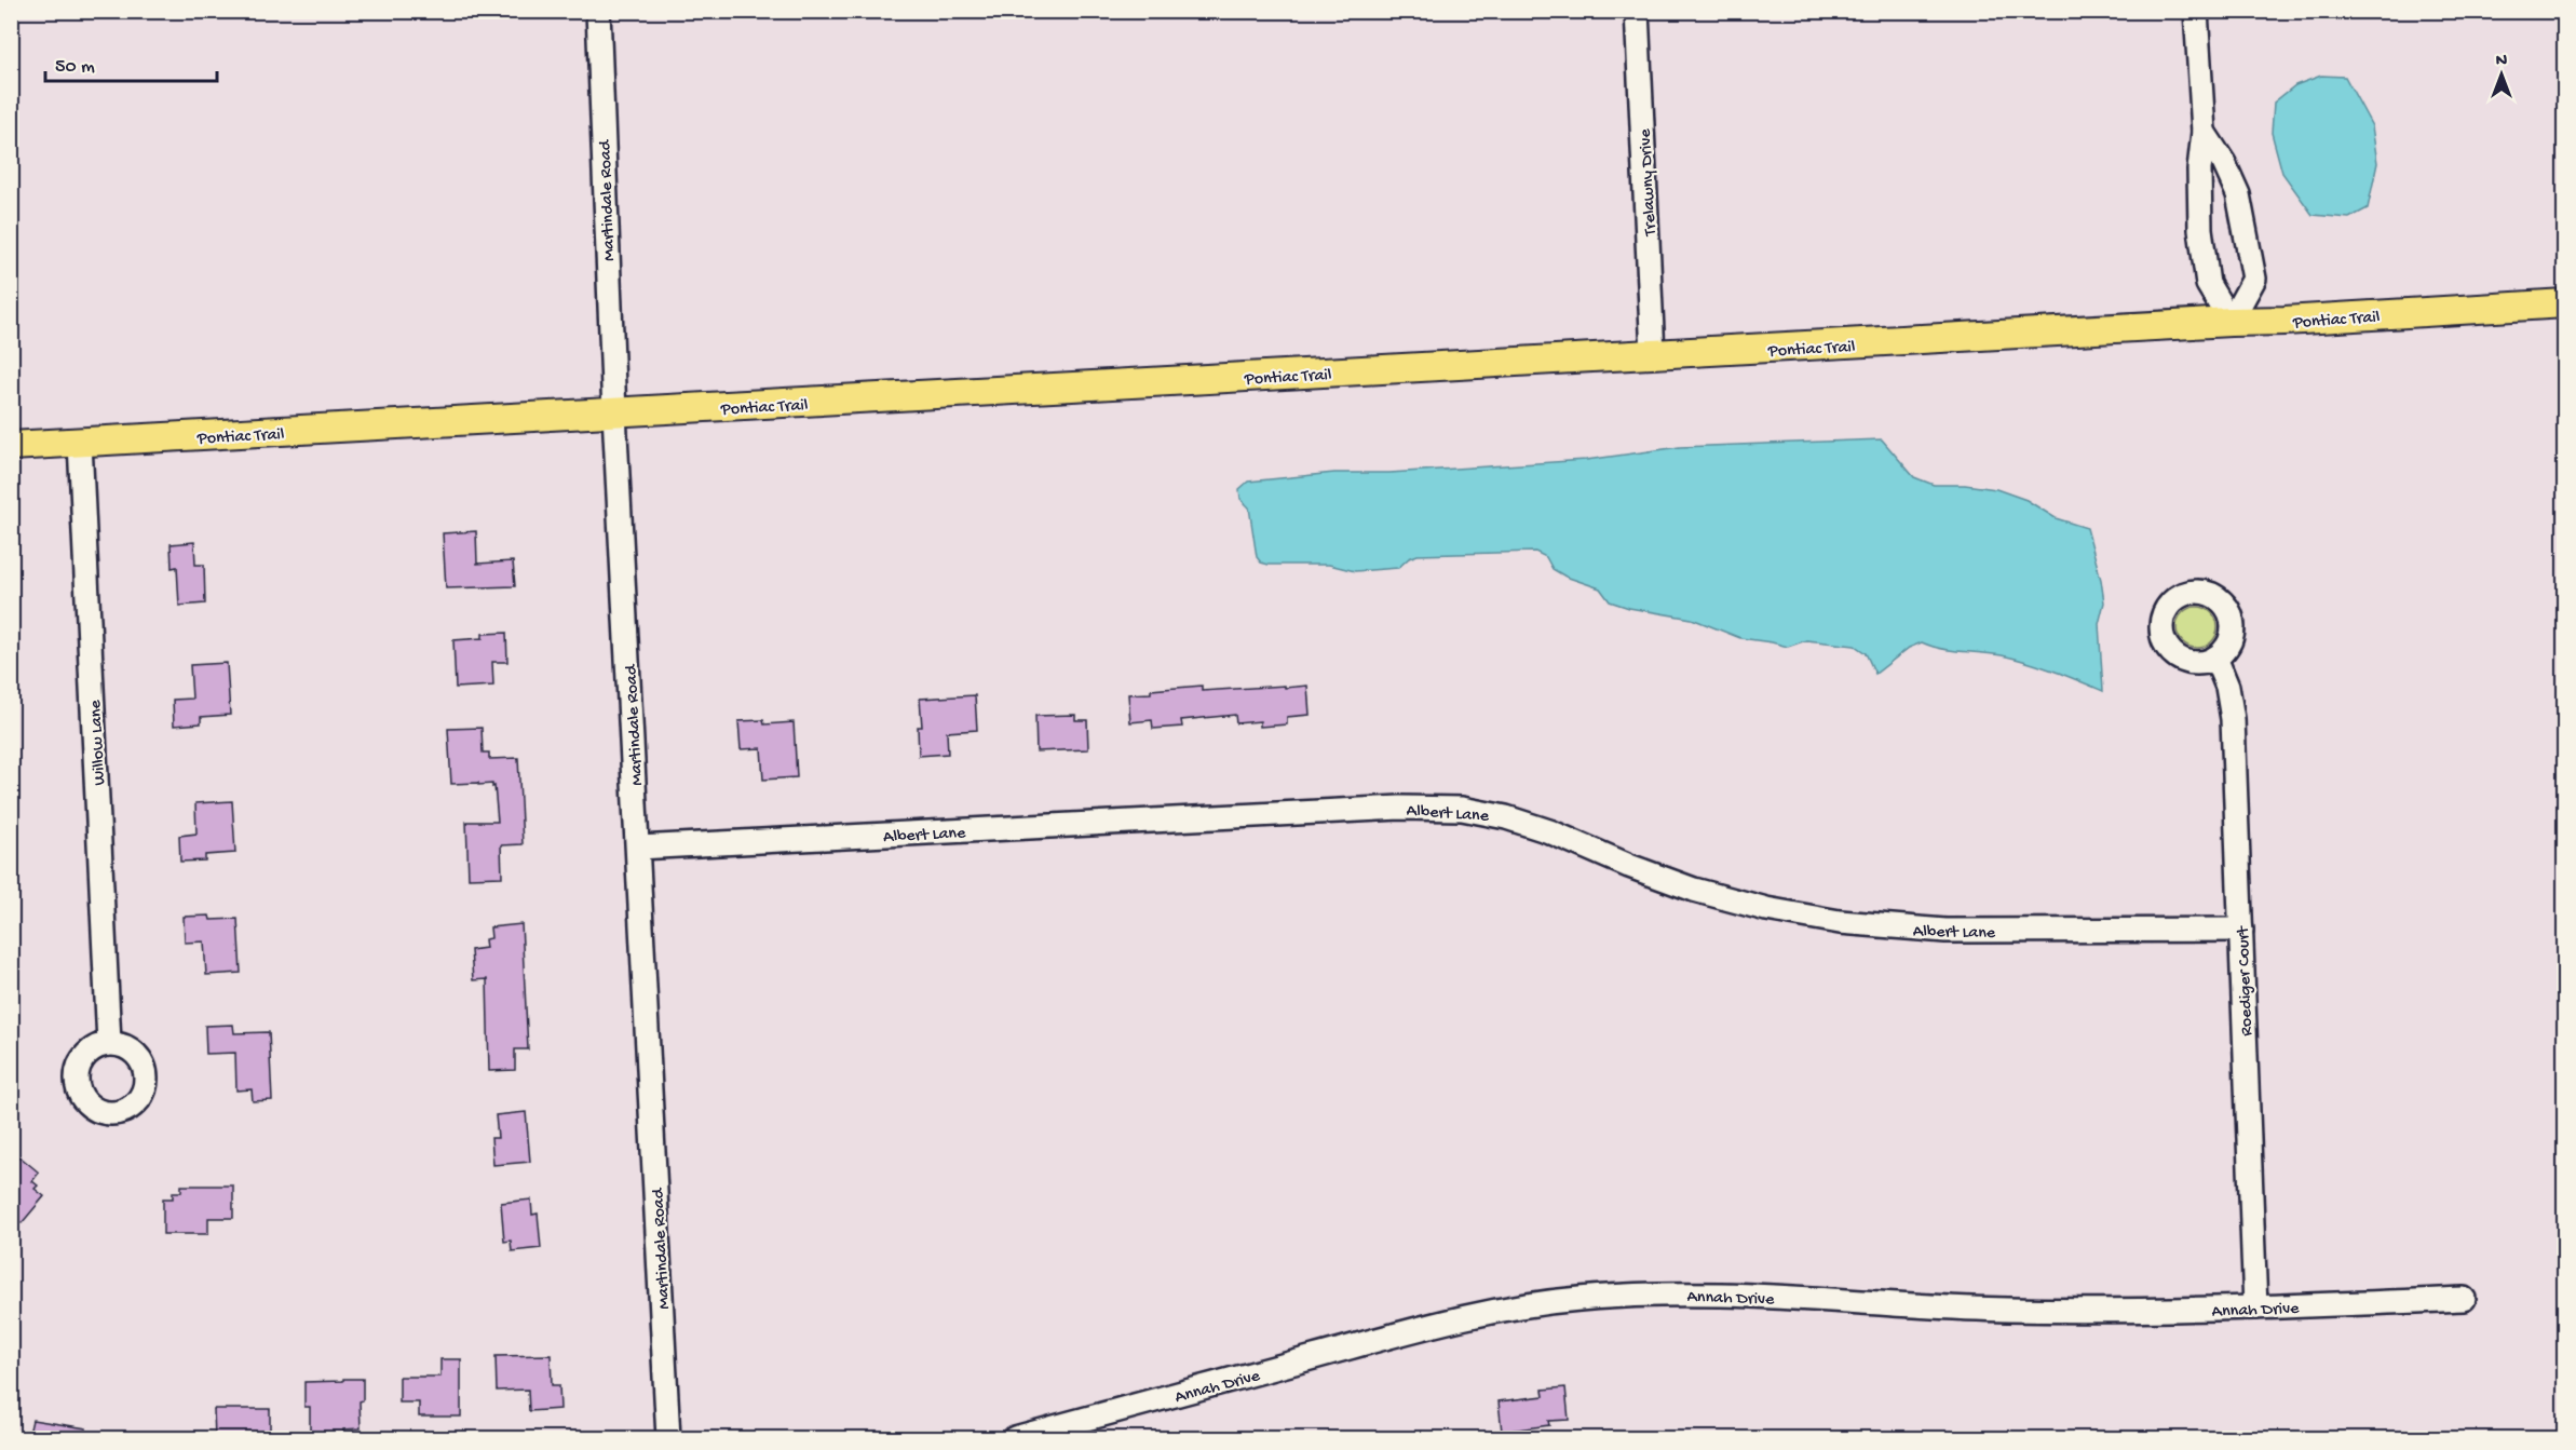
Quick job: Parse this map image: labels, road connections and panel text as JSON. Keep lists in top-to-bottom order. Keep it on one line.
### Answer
{"streets":{"main road":["Pontiac Trail"],"street":["Trelawny Drive","Martindale Road","Willow Lane","Albert Lane","Roediger Court","Annah Drive"]},"crossings":[["Trelawny Drive","Pontiac Trail"],["Martindale Road","Pontiac Trail"],["Martindale Road","Albert Lane"],["Pontiac Trail","Willow Lane"],["Albert Lane","Roediger Court"],["Roediger Court","Annah Drive"]],"scale_bar":"50 m","north":"top"}
